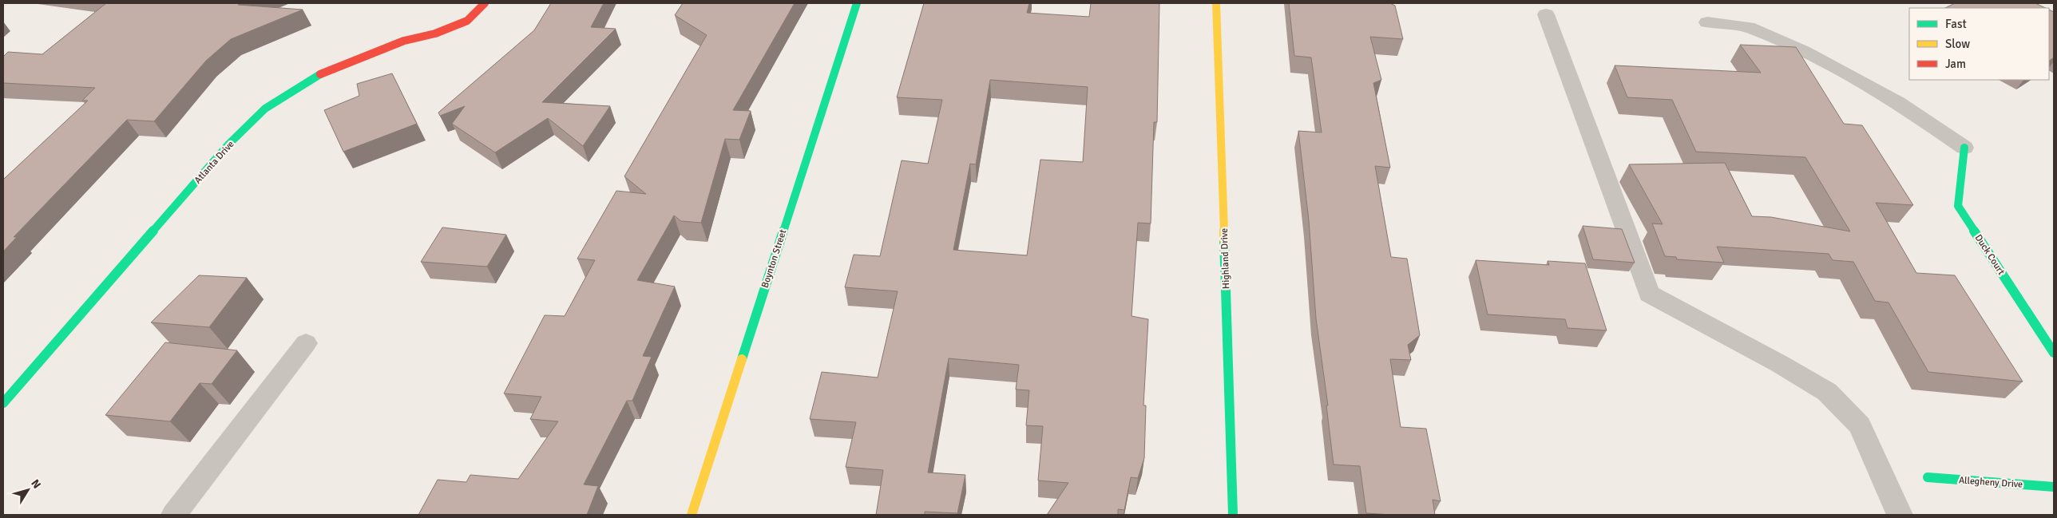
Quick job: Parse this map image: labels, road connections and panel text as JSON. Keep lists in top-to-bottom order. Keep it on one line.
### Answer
{"streets":{"street":["Atlanta Drive","Duck Court","Boynton Street","Highland Drive","Allegheny Drive"]},"legend":["Fast","Slow","Jam"],"north":"top right"}
